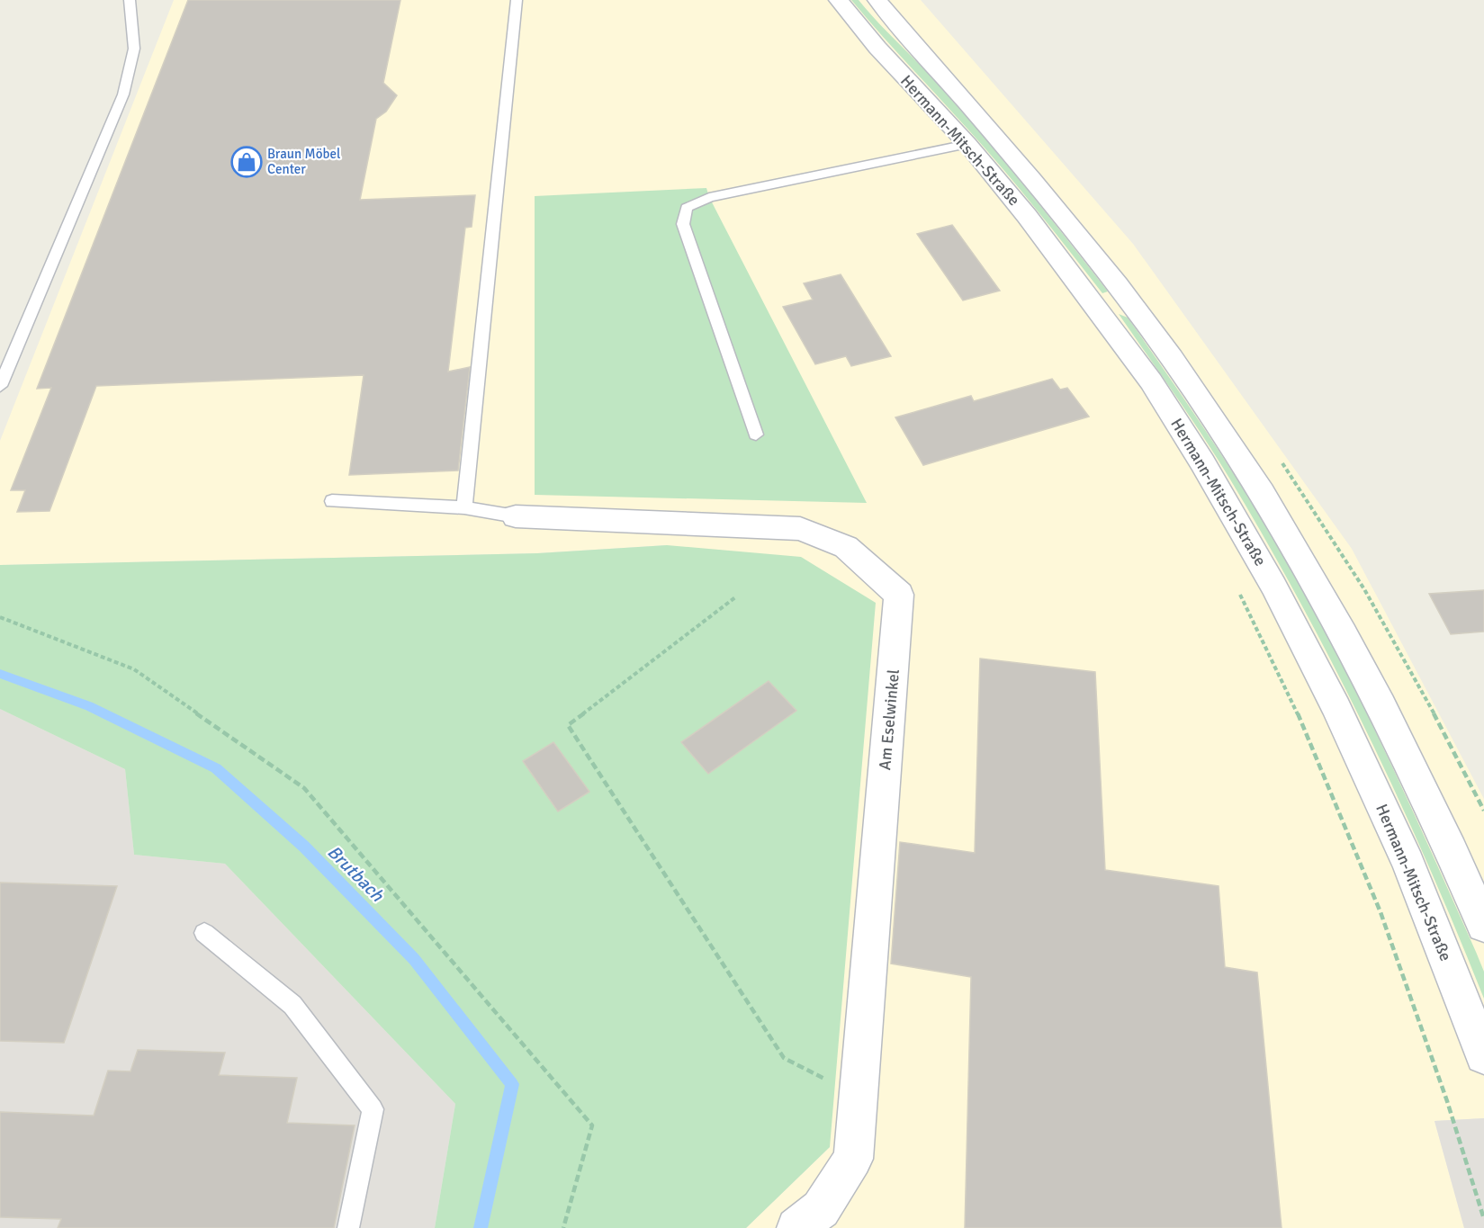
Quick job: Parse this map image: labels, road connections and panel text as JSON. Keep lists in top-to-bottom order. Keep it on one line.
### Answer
{"streets":{"main road":["Hermann-Mitsch-Straße","Am Eselwinkel"]},"water":["Brutbach"],"places":{"shop":["Braun Möbel Center"]}}
